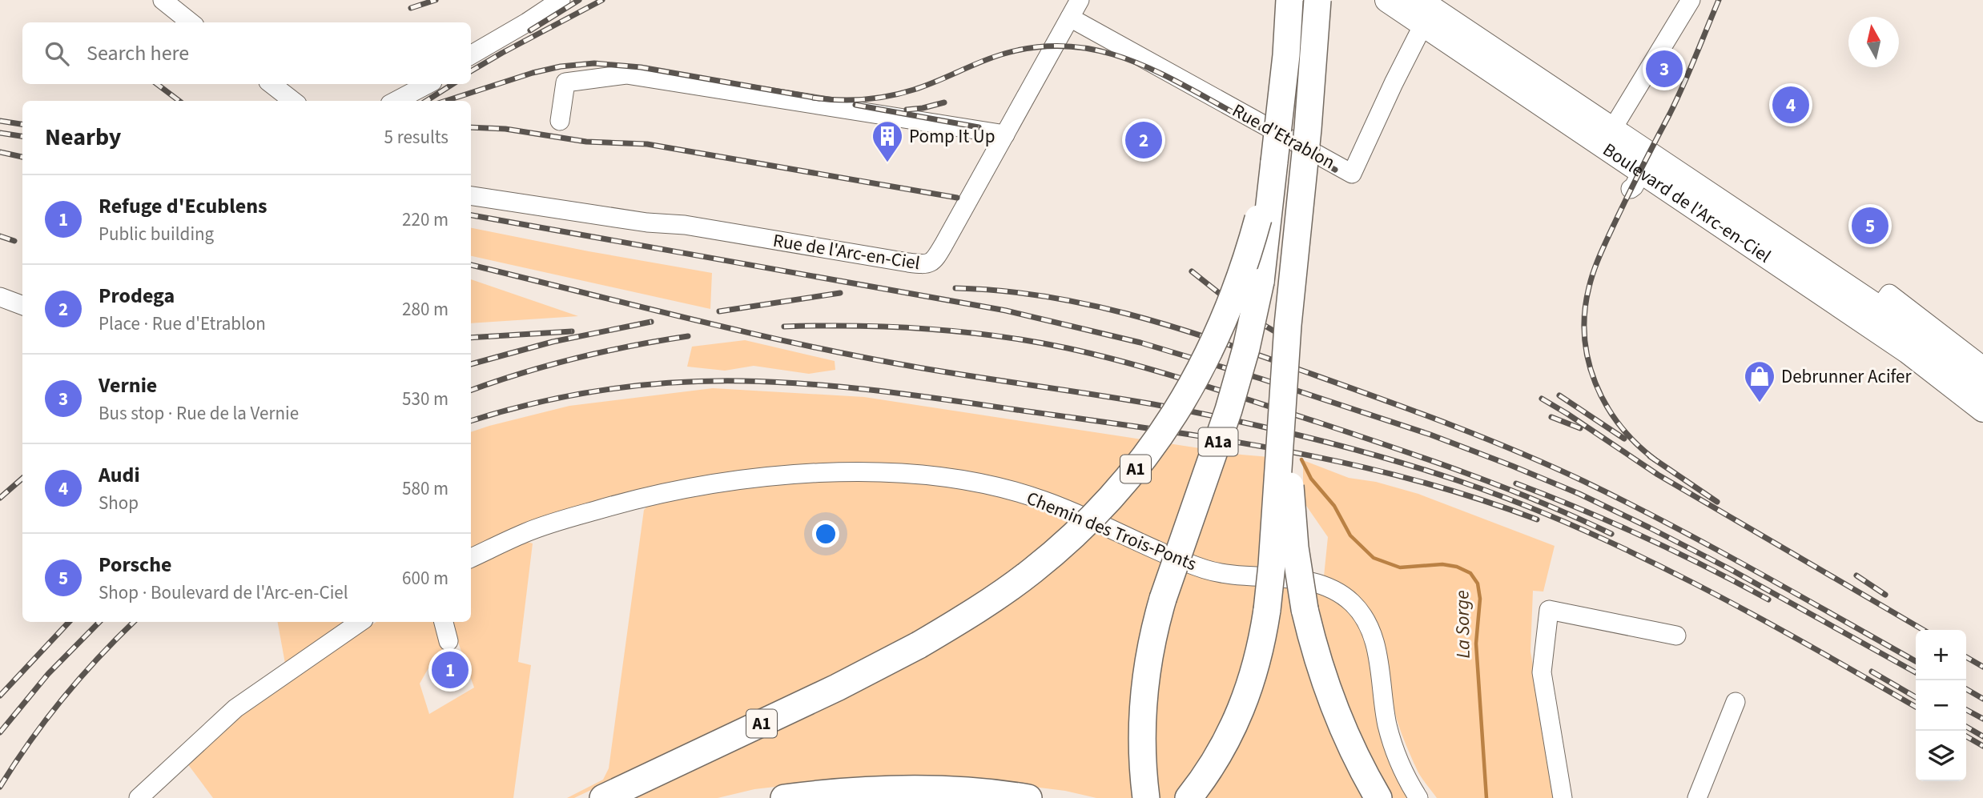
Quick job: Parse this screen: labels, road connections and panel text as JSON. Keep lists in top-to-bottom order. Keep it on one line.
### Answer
{"streets":{"highway":["A1a","A1"],"main road":["Boulevard de l'Arc-en-Ciel"],"street":["Rue d'Etrablon","Rue de l'Arc-en-Ciel","Chemin des Trois-Ponts"]},"crossings":[["Rue d'Etrablon","Boulevard de l'Arc-en-Ciel"],["A1a","A1"]],"water":["La Sorge"],"places":{"building":["Pomp It Up"],"shop":["Debrunner Acifer"]},"north":"top","page":{"search":"Search here","pins":["3","4","2","5","1"],"heading":["Nearby","5 results"],"list":[{"mark":"1","name":"Refuge d'Ecublens","note":"Public building","value":"220 m"},{"mark":"2","name":"Prodega","note":"Place · Rue d'Etrablon","value":"280 m"},{"mark":"3","name":"Vernie","note":"Bus stop · Rue de la Vernie","value":"530 m"},{"mark":"4","name":"Audi","note":"Shop","value":"580 m"},{"mark":"5","name":"Porsche","note":"Shop · Boulevard de l'Arc-en-Ciel","value":"600 m"}],"map_buttons":["+","−"]}}
